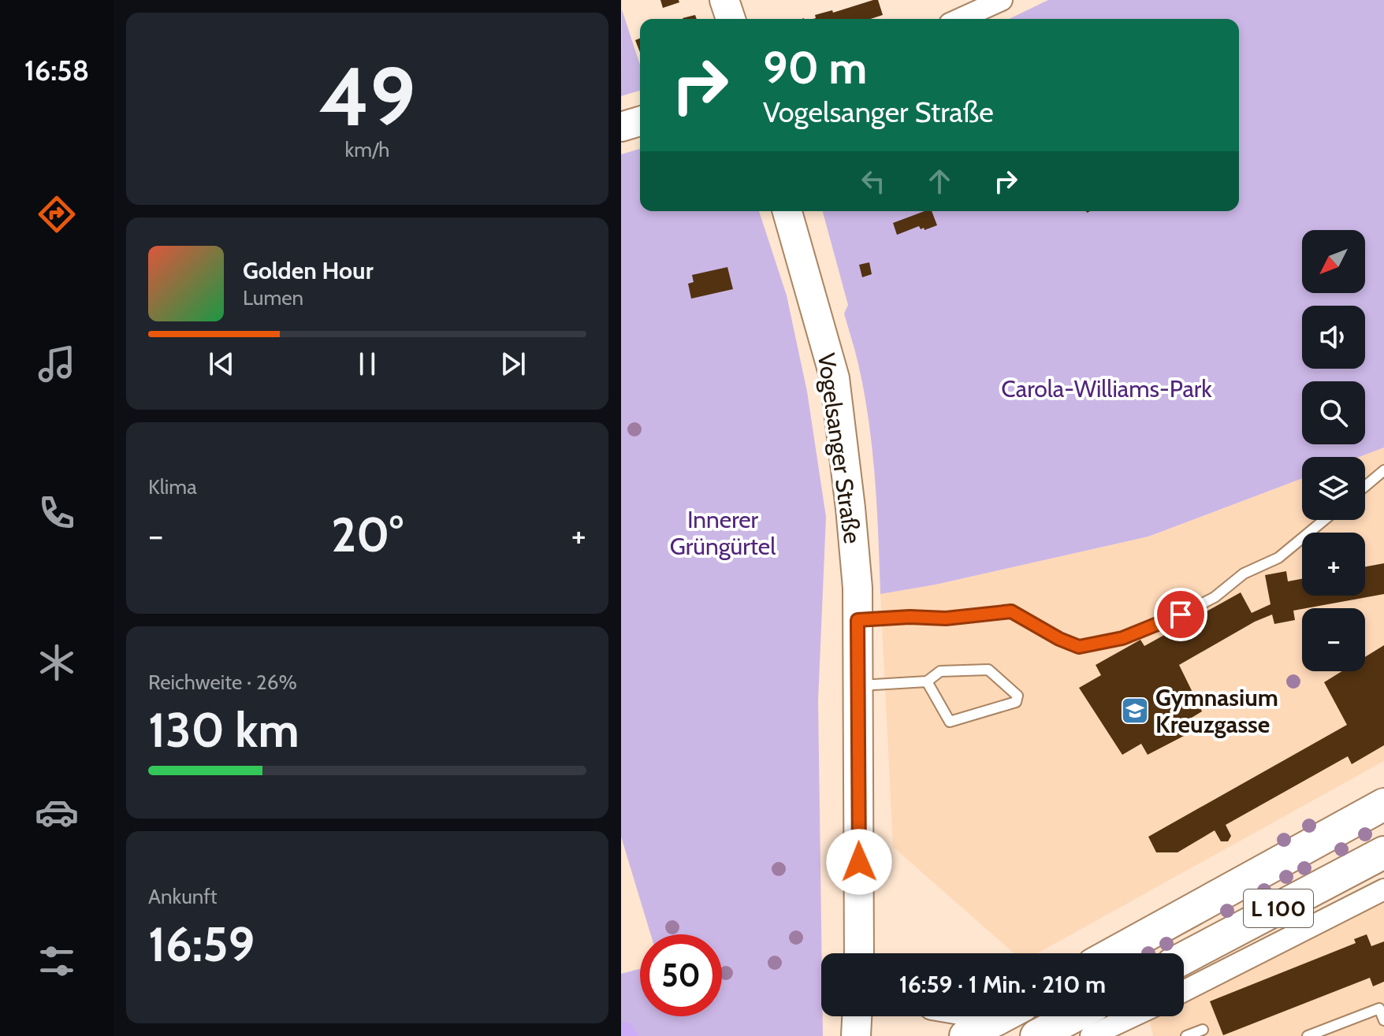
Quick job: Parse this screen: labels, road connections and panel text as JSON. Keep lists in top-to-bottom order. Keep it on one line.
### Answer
{"streets":{"main road":["Vogelsanger Straße","L 100"]},"parks":["Carola-Williams-Park","Innerer Grüngürtel"],"places":{"school or university":["Gymnasium Kreuzgasse"]},"north":"bottom left","page":{"tabs":"16:58","tile":[["49","km/h"],"Klima",["Reichweite · 26%","130 km"],["Ankunft","16:59"]],"turn":["90 m","Vogelsanger Straße"],"map_buttons":["+","−"],"song":["Golden Hour","Lumen"],"heat":["−","20°","+"],"limit":"50","trip":"16:59 · 1 Min. · 210 m"}}
